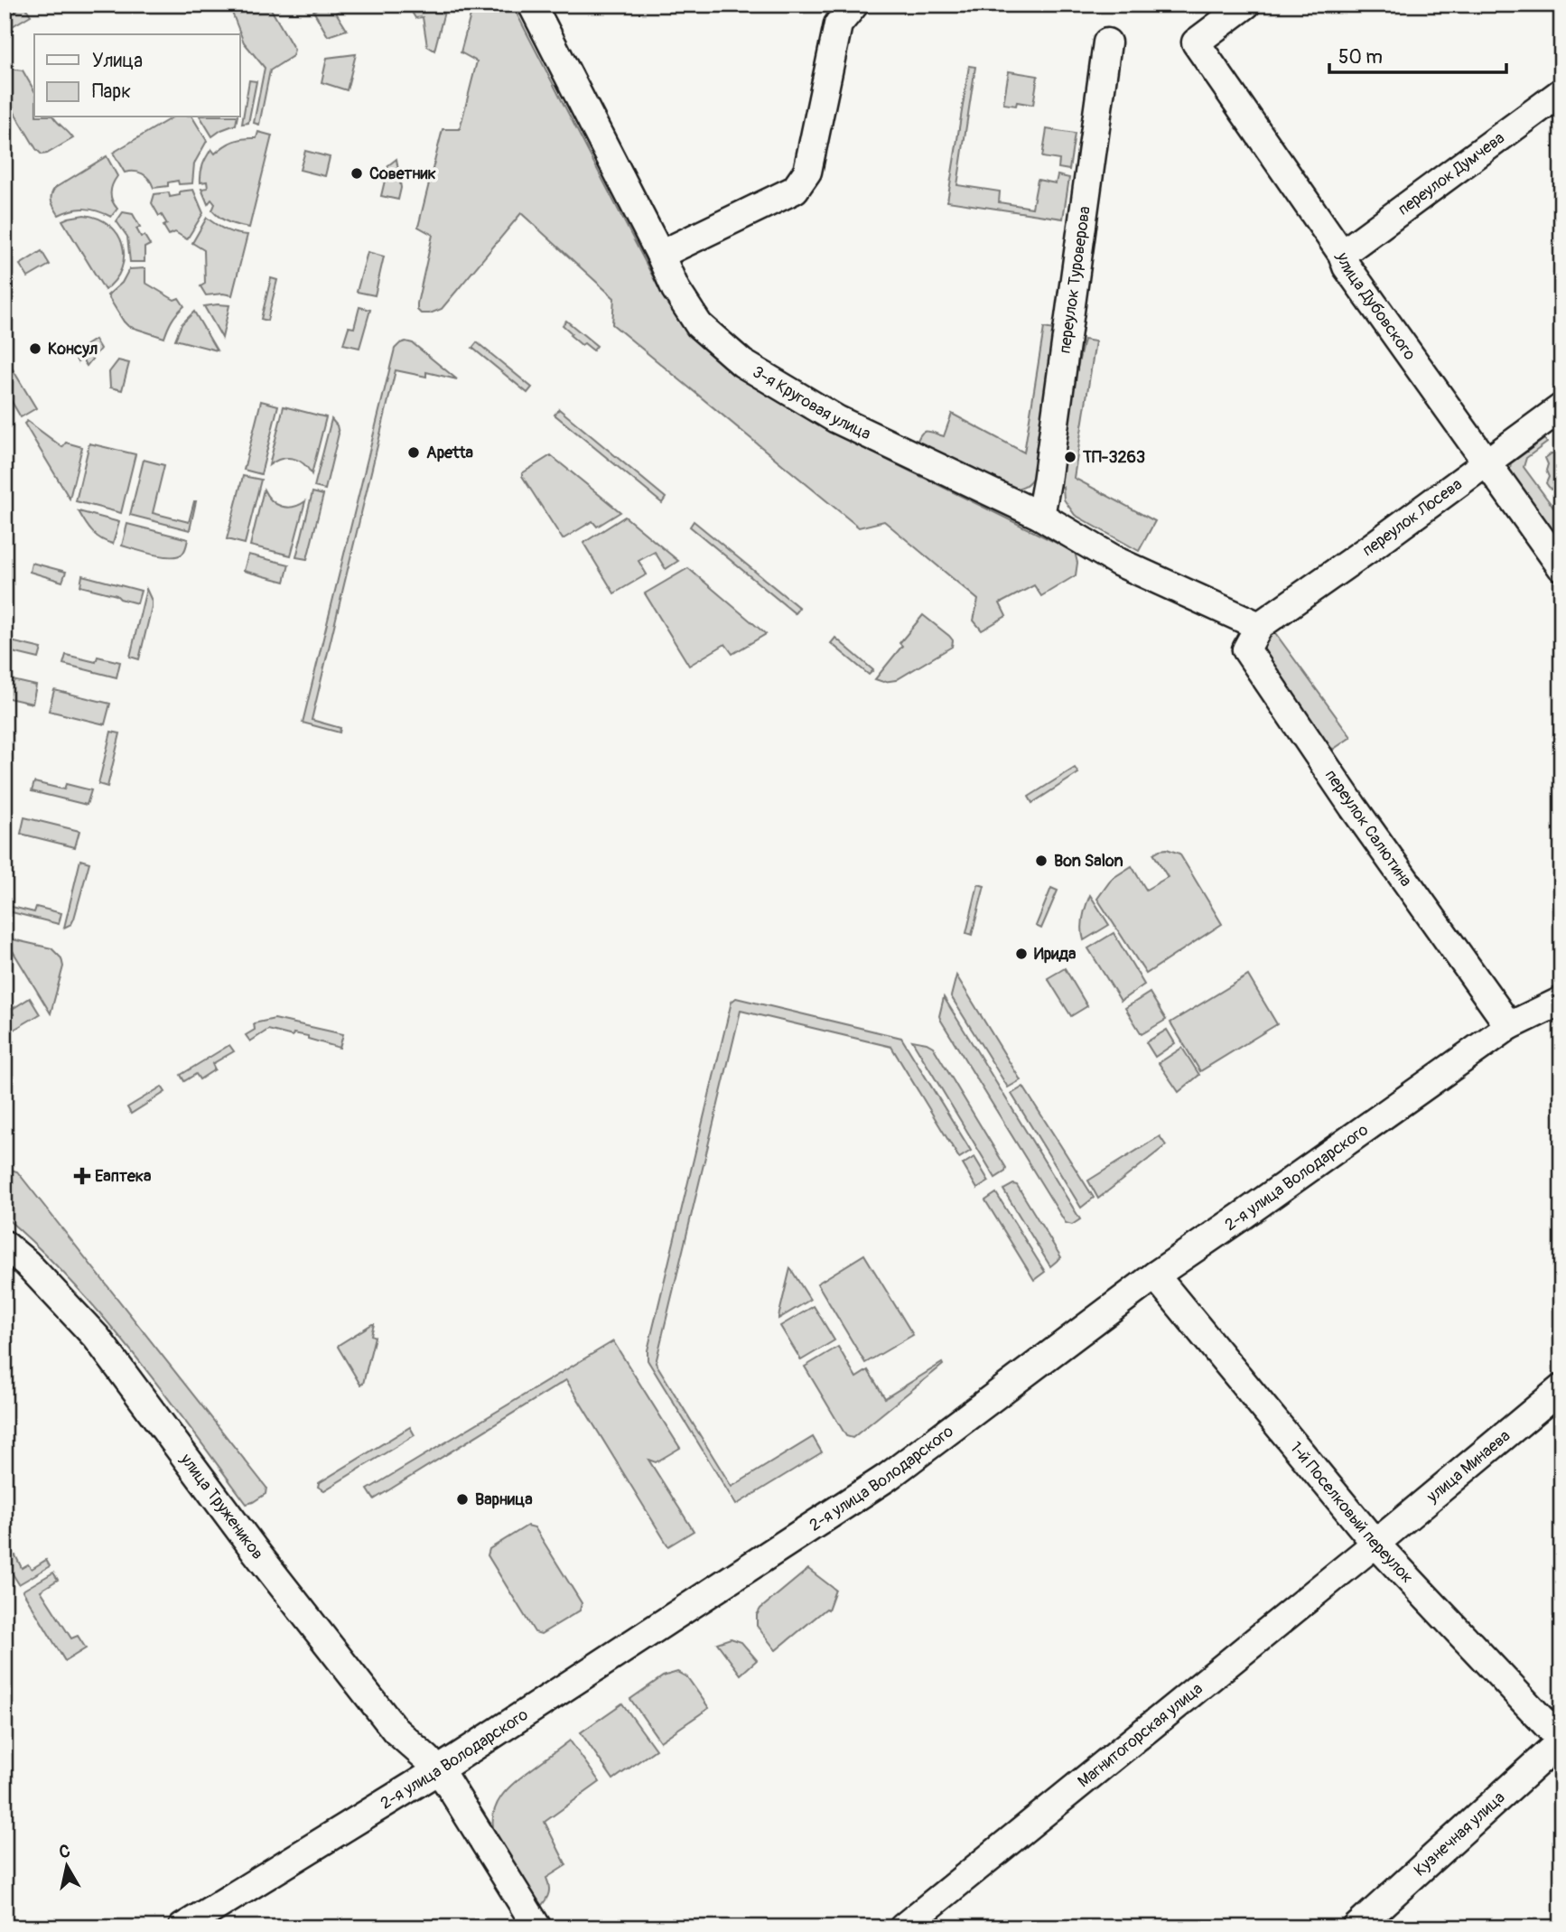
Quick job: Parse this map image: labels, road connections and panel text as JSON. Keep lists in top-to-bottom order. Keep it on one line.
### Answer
{"streets":{"street":["переулок Думчева","переулок Туроверова","улица Дубовского","3-я Круговая улица","переулок Лосева","переулок Салютина","2-я улица Володарского","улица Минаева","улица Тружеников","1-й Поселковый переулок","Магнитогорская улица","Кузнечная улица"]},"crossings":[["переулок Думчева","улица Дубовского"],["переулок Туроверова","3-я Круговая улица"],["улица Дубовского","переулок Лосева"],["3-я Круговая улица","переулок Лосева"],["3-я Круговая улица","переулок Салютина"],["переулок Лосева","переулок Салютина"],["переулок Салютина","2-я улица Володарского"],["2-я улица Володарского","улица Тружеников"],["2-я улица Володарского","1-й Поселковый переулок"],["улица Минаева","1-й Поселковый переулок"],["улица Минаева","Магнитогорская улица"],["1-й Поселковый переулок","Магнитогорская улица"],["1-й Поселковый переулок","Кузнечная улица"]],"places":{"other":["Советник","Консул","Apetta","ТП-3263","Bon Salon","Ирида","Варница"],"health":["Еаптека"]},"legend":["Улица","Парк"],"scale_bar":"50 m","north":"top"}
